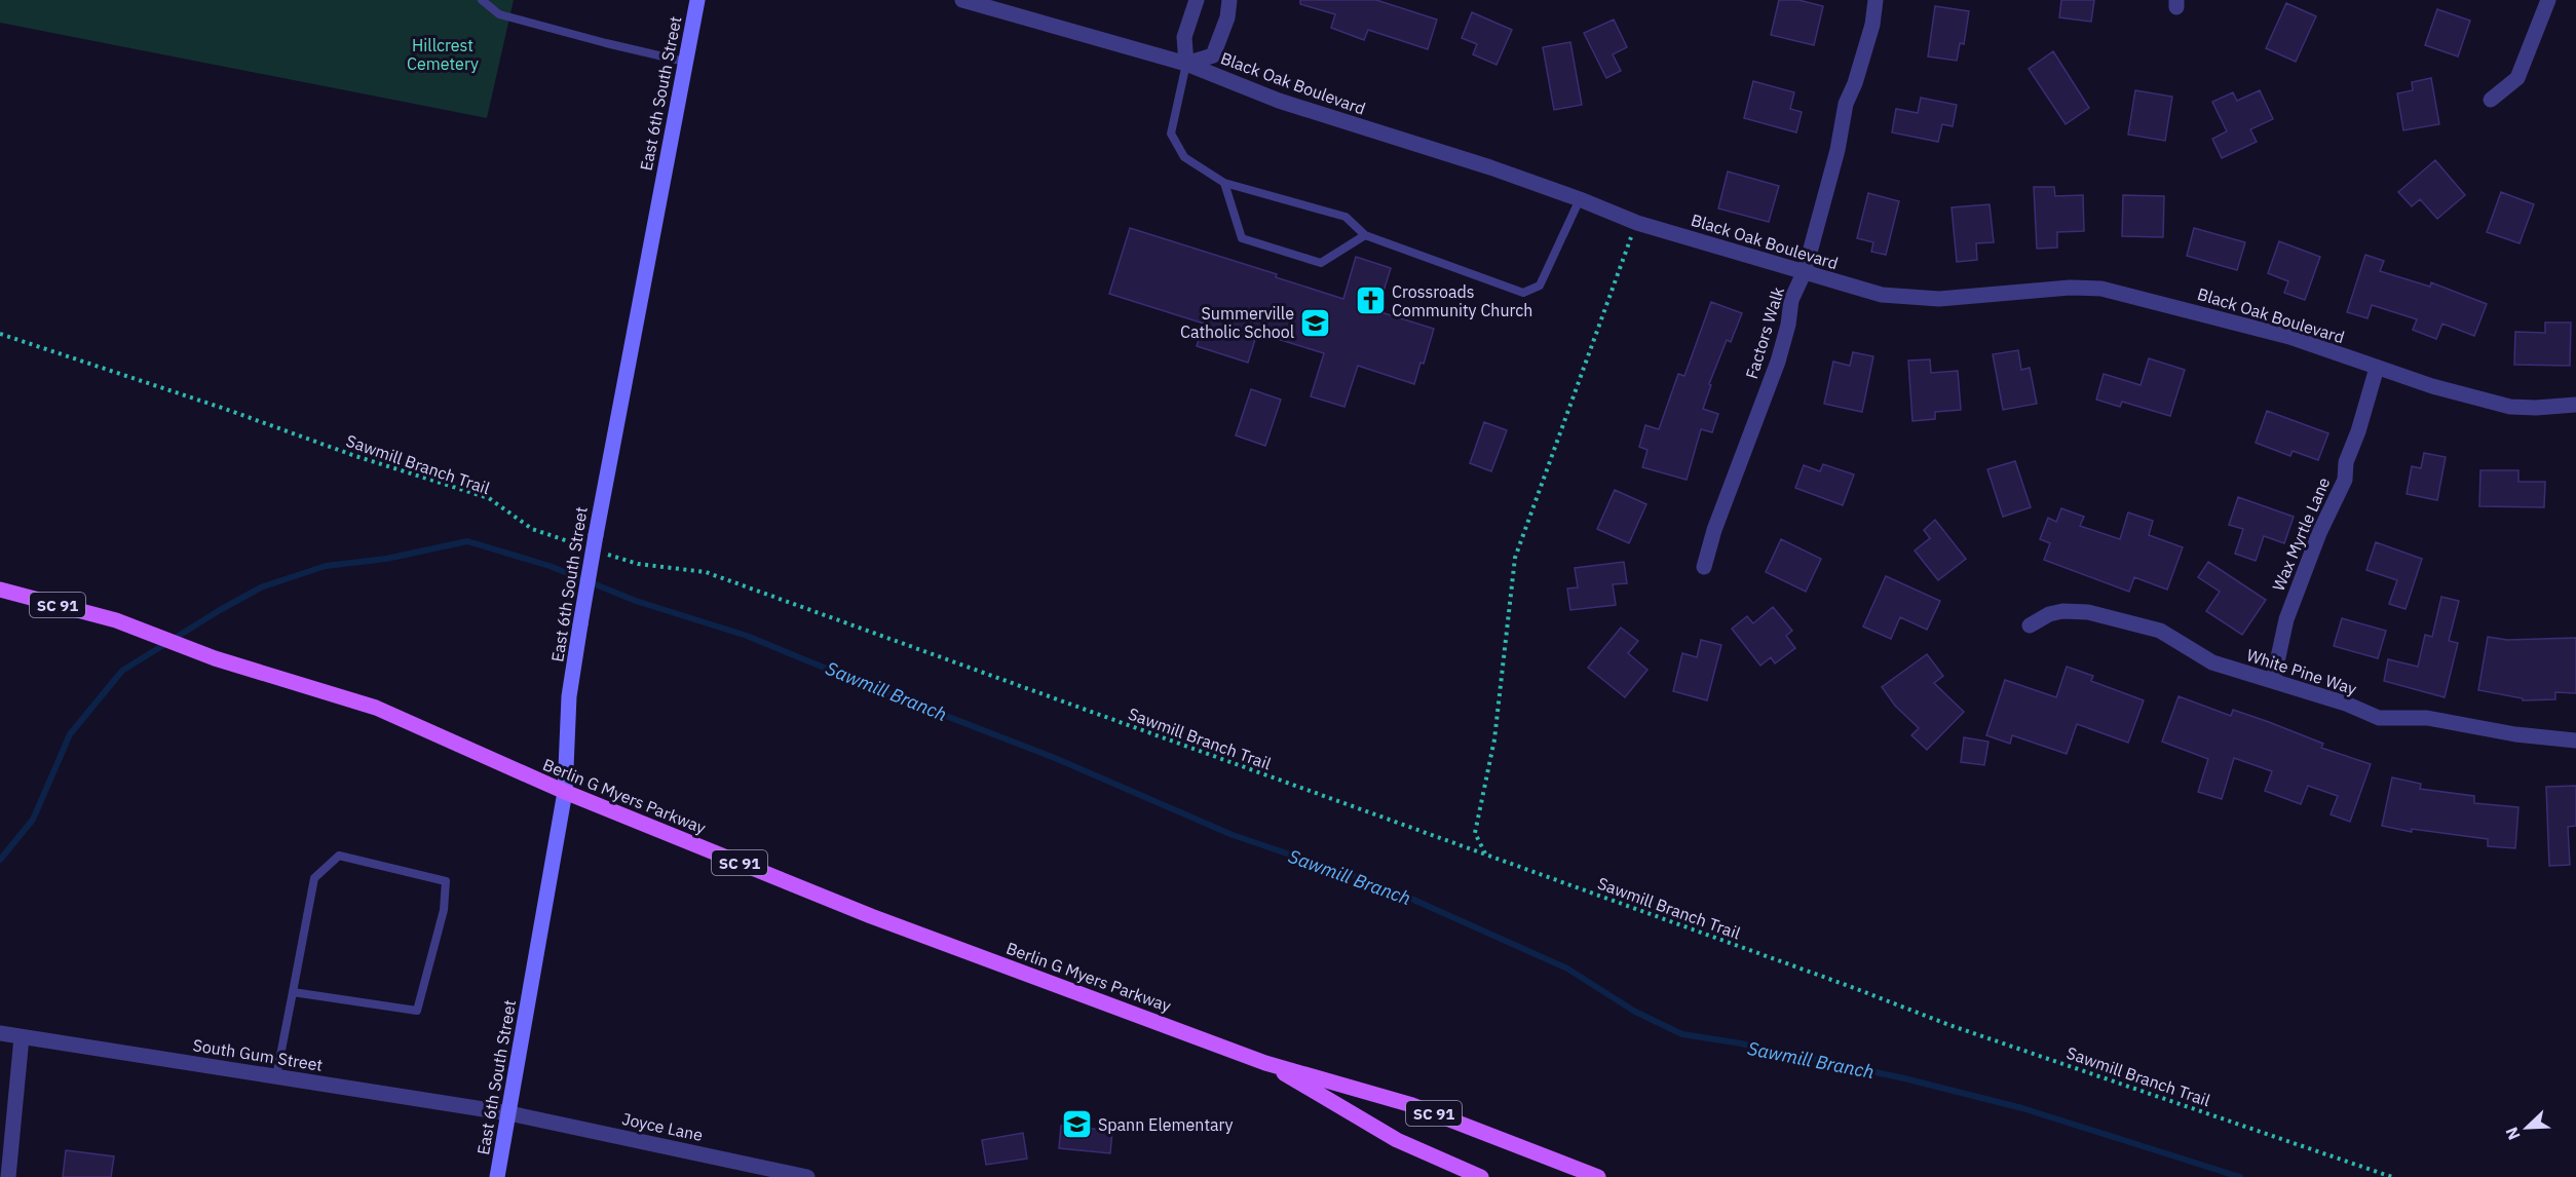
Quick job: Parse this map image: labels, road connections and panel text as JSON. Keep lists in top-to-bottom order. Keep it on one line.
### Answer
{"streets":{"main road":["SC 91","Berlin G Myers Parkway"],"street":["Black Oak Boulevard","East 6th South Street","Factors Walk","Wax Myrtle Lane","White Pine Way","South Gum Street","Joyce Lane"],"path":["Sawmill Branch Trail"]},"crossings":[["Black Oak Boulevard","Factors Walk"],["Black Oak Boulevard","Wax Myrtle Lane"],["East 6th South Street","Berlin G Myers Parkway"],["East 6th South Street","South Gum Street"],["East 6th South Street","Joyce Lane"],["Wax Myrtle Lane","White Pine Way"],["South Gum Street","Joyce Lane"]],"water":["Sawmill Branch"],"parks":["Hillcrest Cemetery"],"places":{"church":["Crossroads Community Church"],"school or university":["Summerville Catholic School","Spann Elementary"]},"north":"bottom left"}
